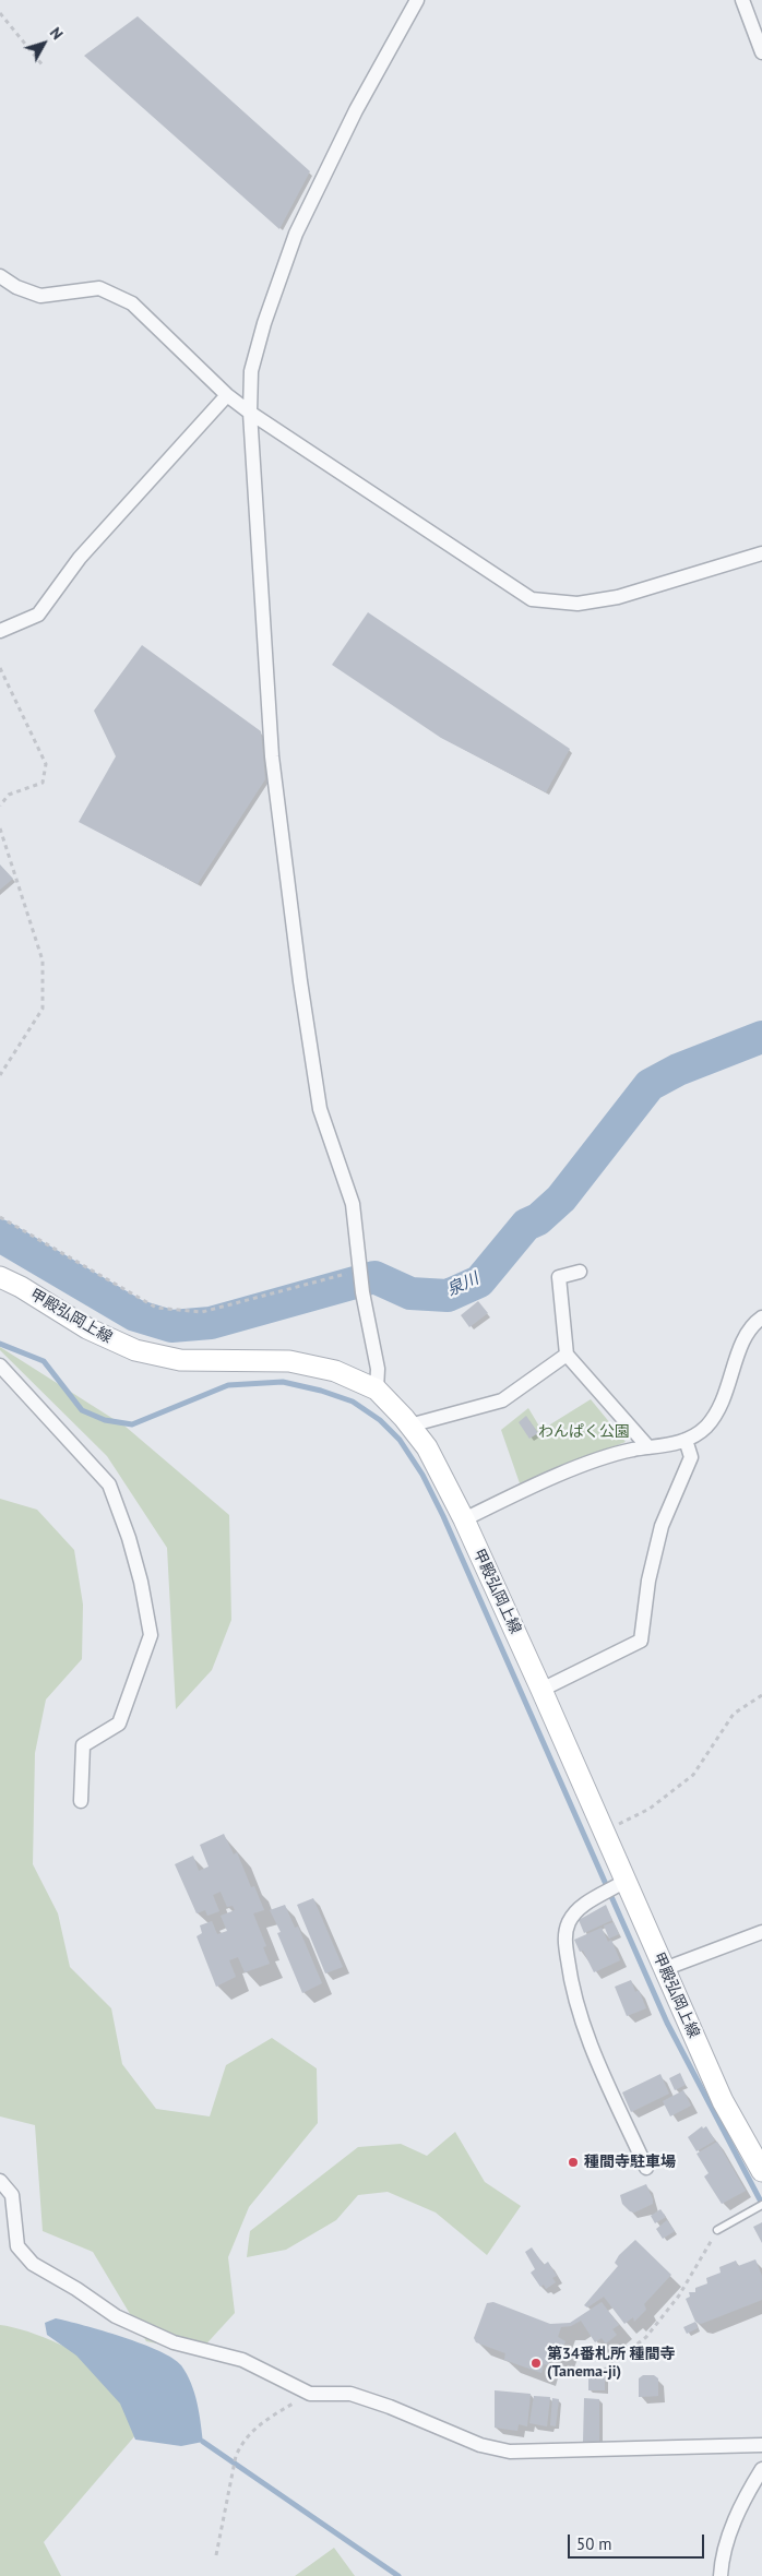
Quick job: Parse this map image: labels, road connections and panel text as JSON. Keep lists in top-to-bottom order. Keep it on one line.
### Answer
{"streets":{"main road":["甲殿弘岡上線"]},"water":["泉川"],"parks":["わんぱく公園"],"places":["種間寺駐車場","第34番札所 種間寺 (Tanema-ji)"],"scale_bar":"50 m","north":"top right"}
